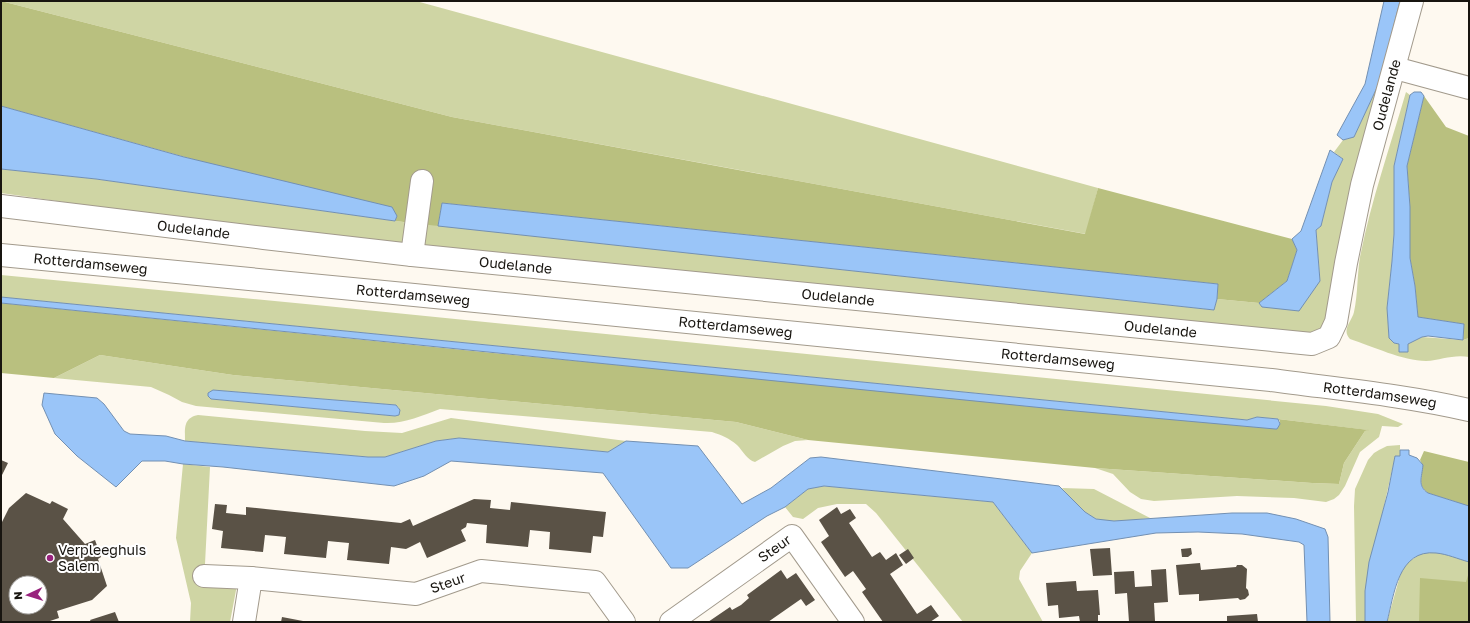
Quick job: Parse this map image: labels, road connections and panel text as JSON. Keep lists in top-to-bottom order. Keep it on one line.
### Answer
{"streets":{"street":["Oudelande","Rotterdamseweg","Steur"]},"places":["Verpleeghuis Salem"],"north":"left"}
